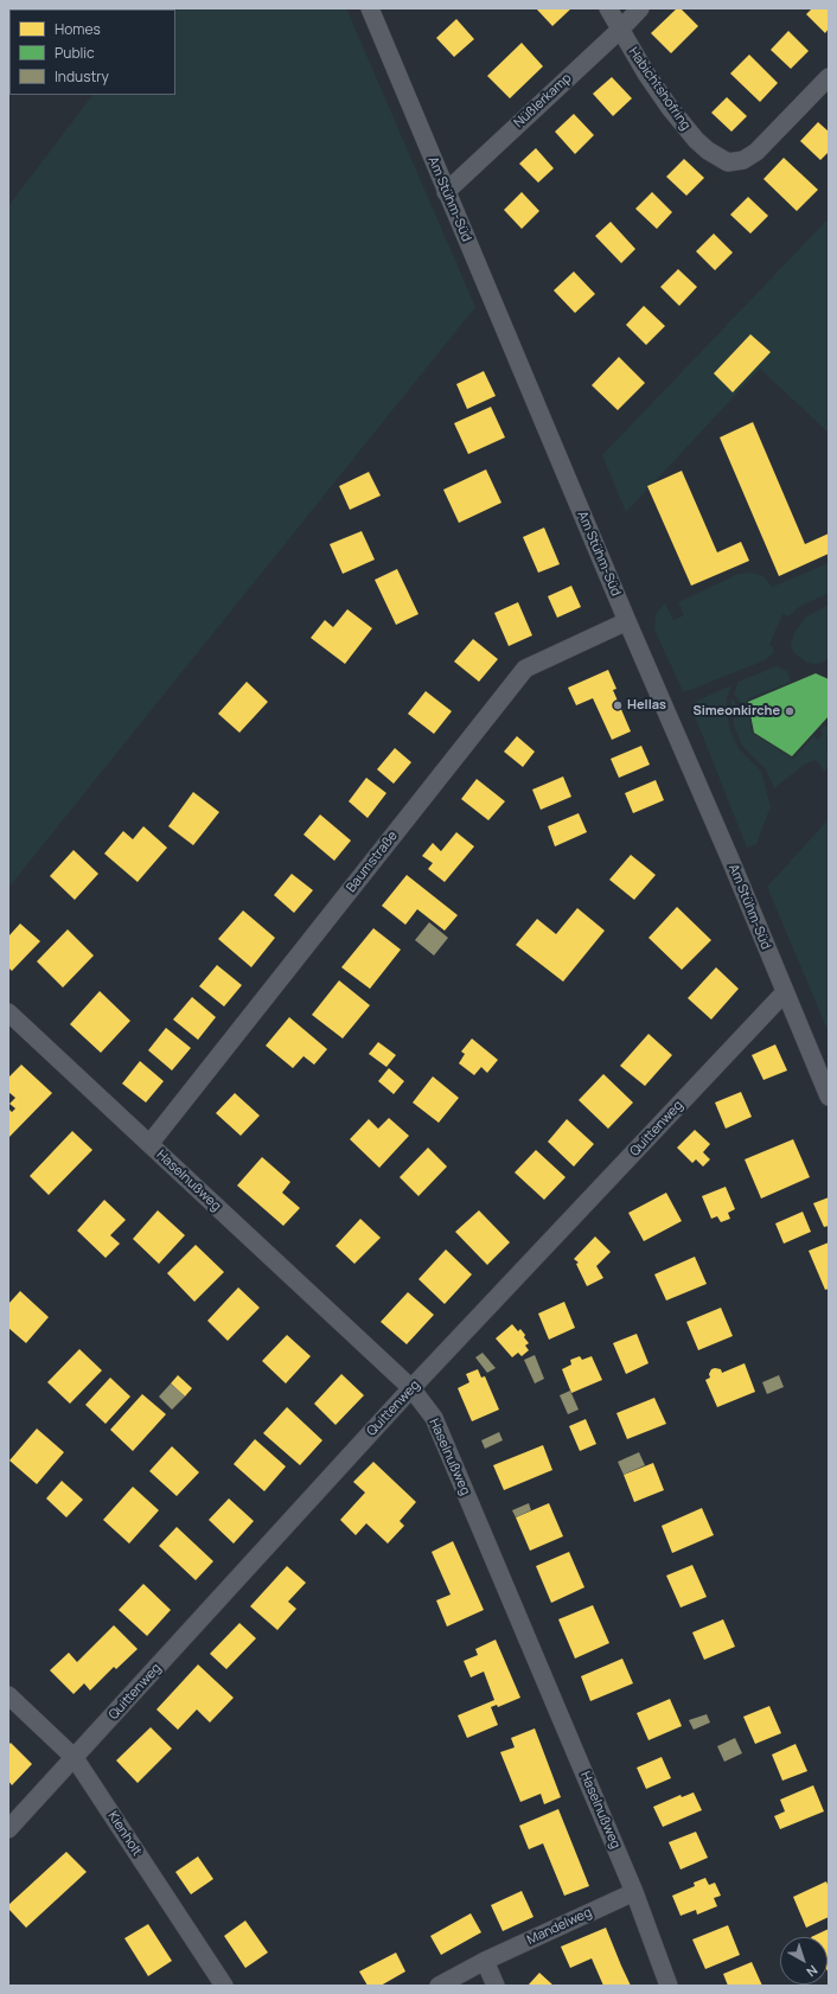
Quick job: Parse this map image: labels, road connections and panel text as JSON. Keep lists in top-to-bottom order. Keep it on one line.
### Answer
{"streets":{"street":["Habichtshofring","Nüßlerkamp","Am Stühm-Süd","Baumstraße","Quittenweg","Haselnußweg","Kienholt","Mandelweg"]},"crossings":[["Habichtshofring","Nüßlerkamp"],["Nüßlerkamp","Am Stühm-Süd"],["Am Stühm-Süd","Baumstraße"],["Am Stühm-Süd","Quittenweg"],["Baumstraße","Haselnußweg"],["Quittenweg","Haselnußweg"],["Quittenweg","Kienholt"],["Haselnußweg","Mandelweg"]],"places":["Hellas","Simeonkirche"],"legend":["Homes","Public","Industry"],"north":"bottom right"}
